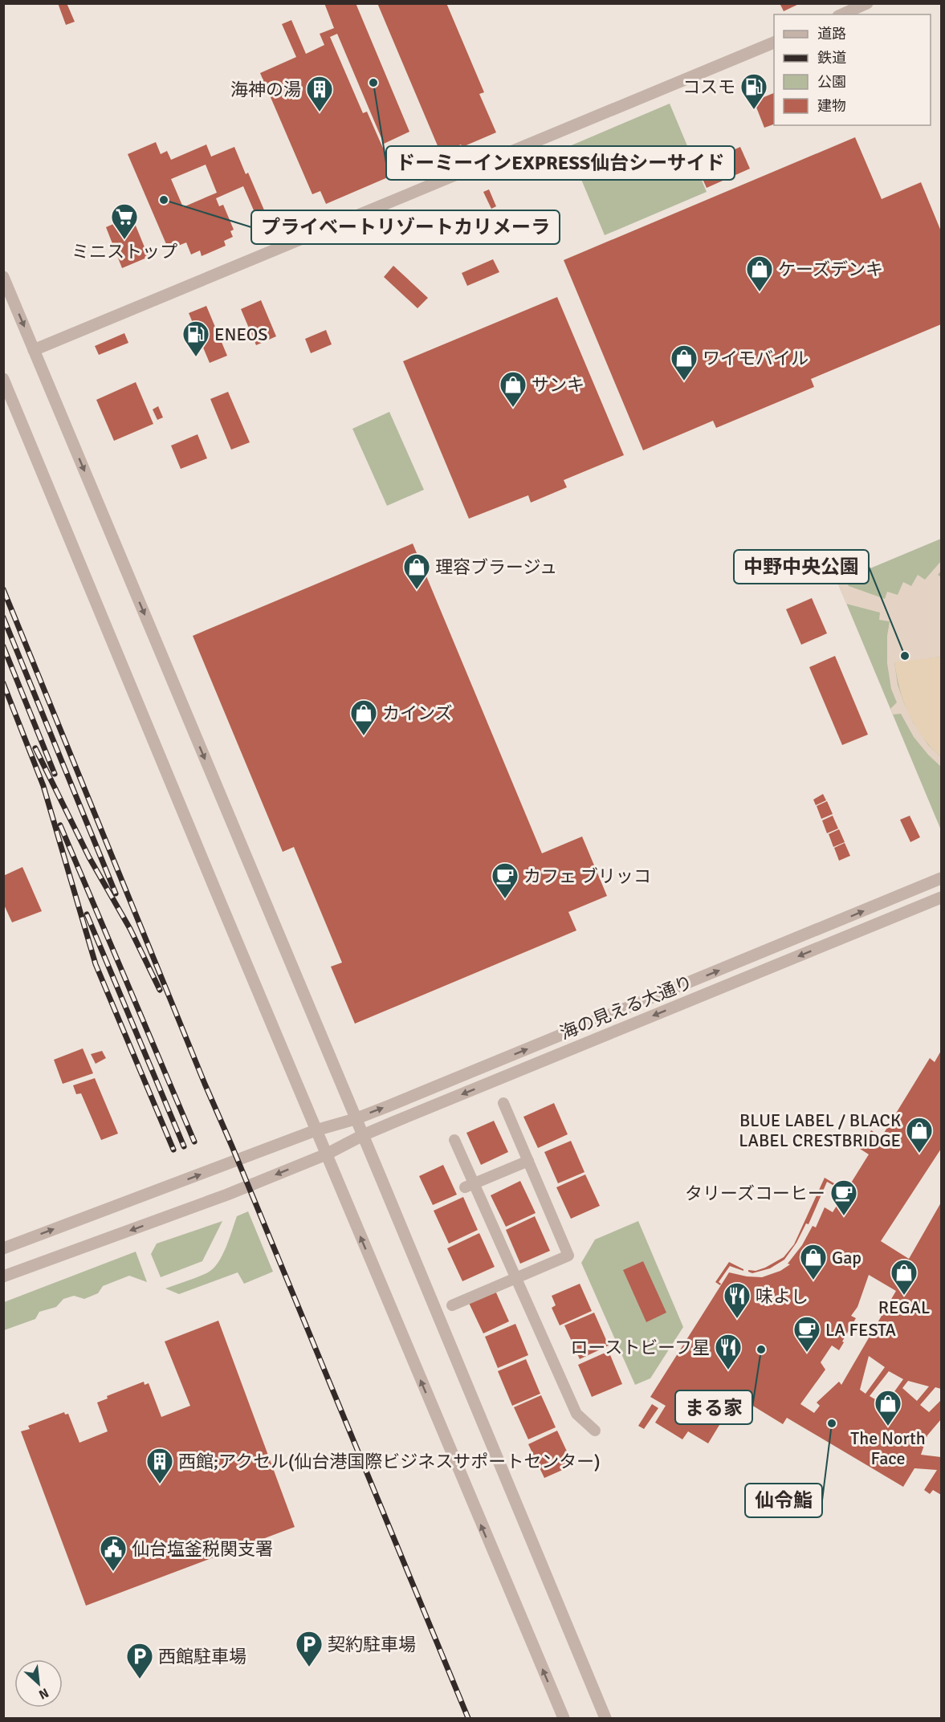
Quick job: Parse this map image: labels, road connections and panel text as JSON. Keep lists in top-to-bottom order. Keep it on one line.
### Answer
{"streets":{"street":["海の見える大通り"]},"places":{"other":["ドーミーインEXPRESS仙台シーサイド","プライベートリゾートカリメーラ","中野中央公園","まる家","仙令鮨"],"fuel station":["コスモ","ENEOS"],"building":["海神の湯","西館;アクセル(仙台港国際ビジネスサポートセンター)"],"supermarket":["ミニストップ"],"shop":["ケーズデンキ","ワイモバイル","サンキ","理容ブラージュ","カインズ","BLUE LABEL / BLACK LABEL CRESTBRIDGE","Gap","REGAL","The North Face"],"cafe":["カフェ ブリッコ","タリーズコーヒー","LA FESTA"],"restaurant":["味よし","ローストビーフ星"],"public building":["仙台塩釜税関支署"],"parking":["契約駐車場","西館駐車場"]},"legend":["道路","鉄道","公園","建物"],"north":"bottom right"}
